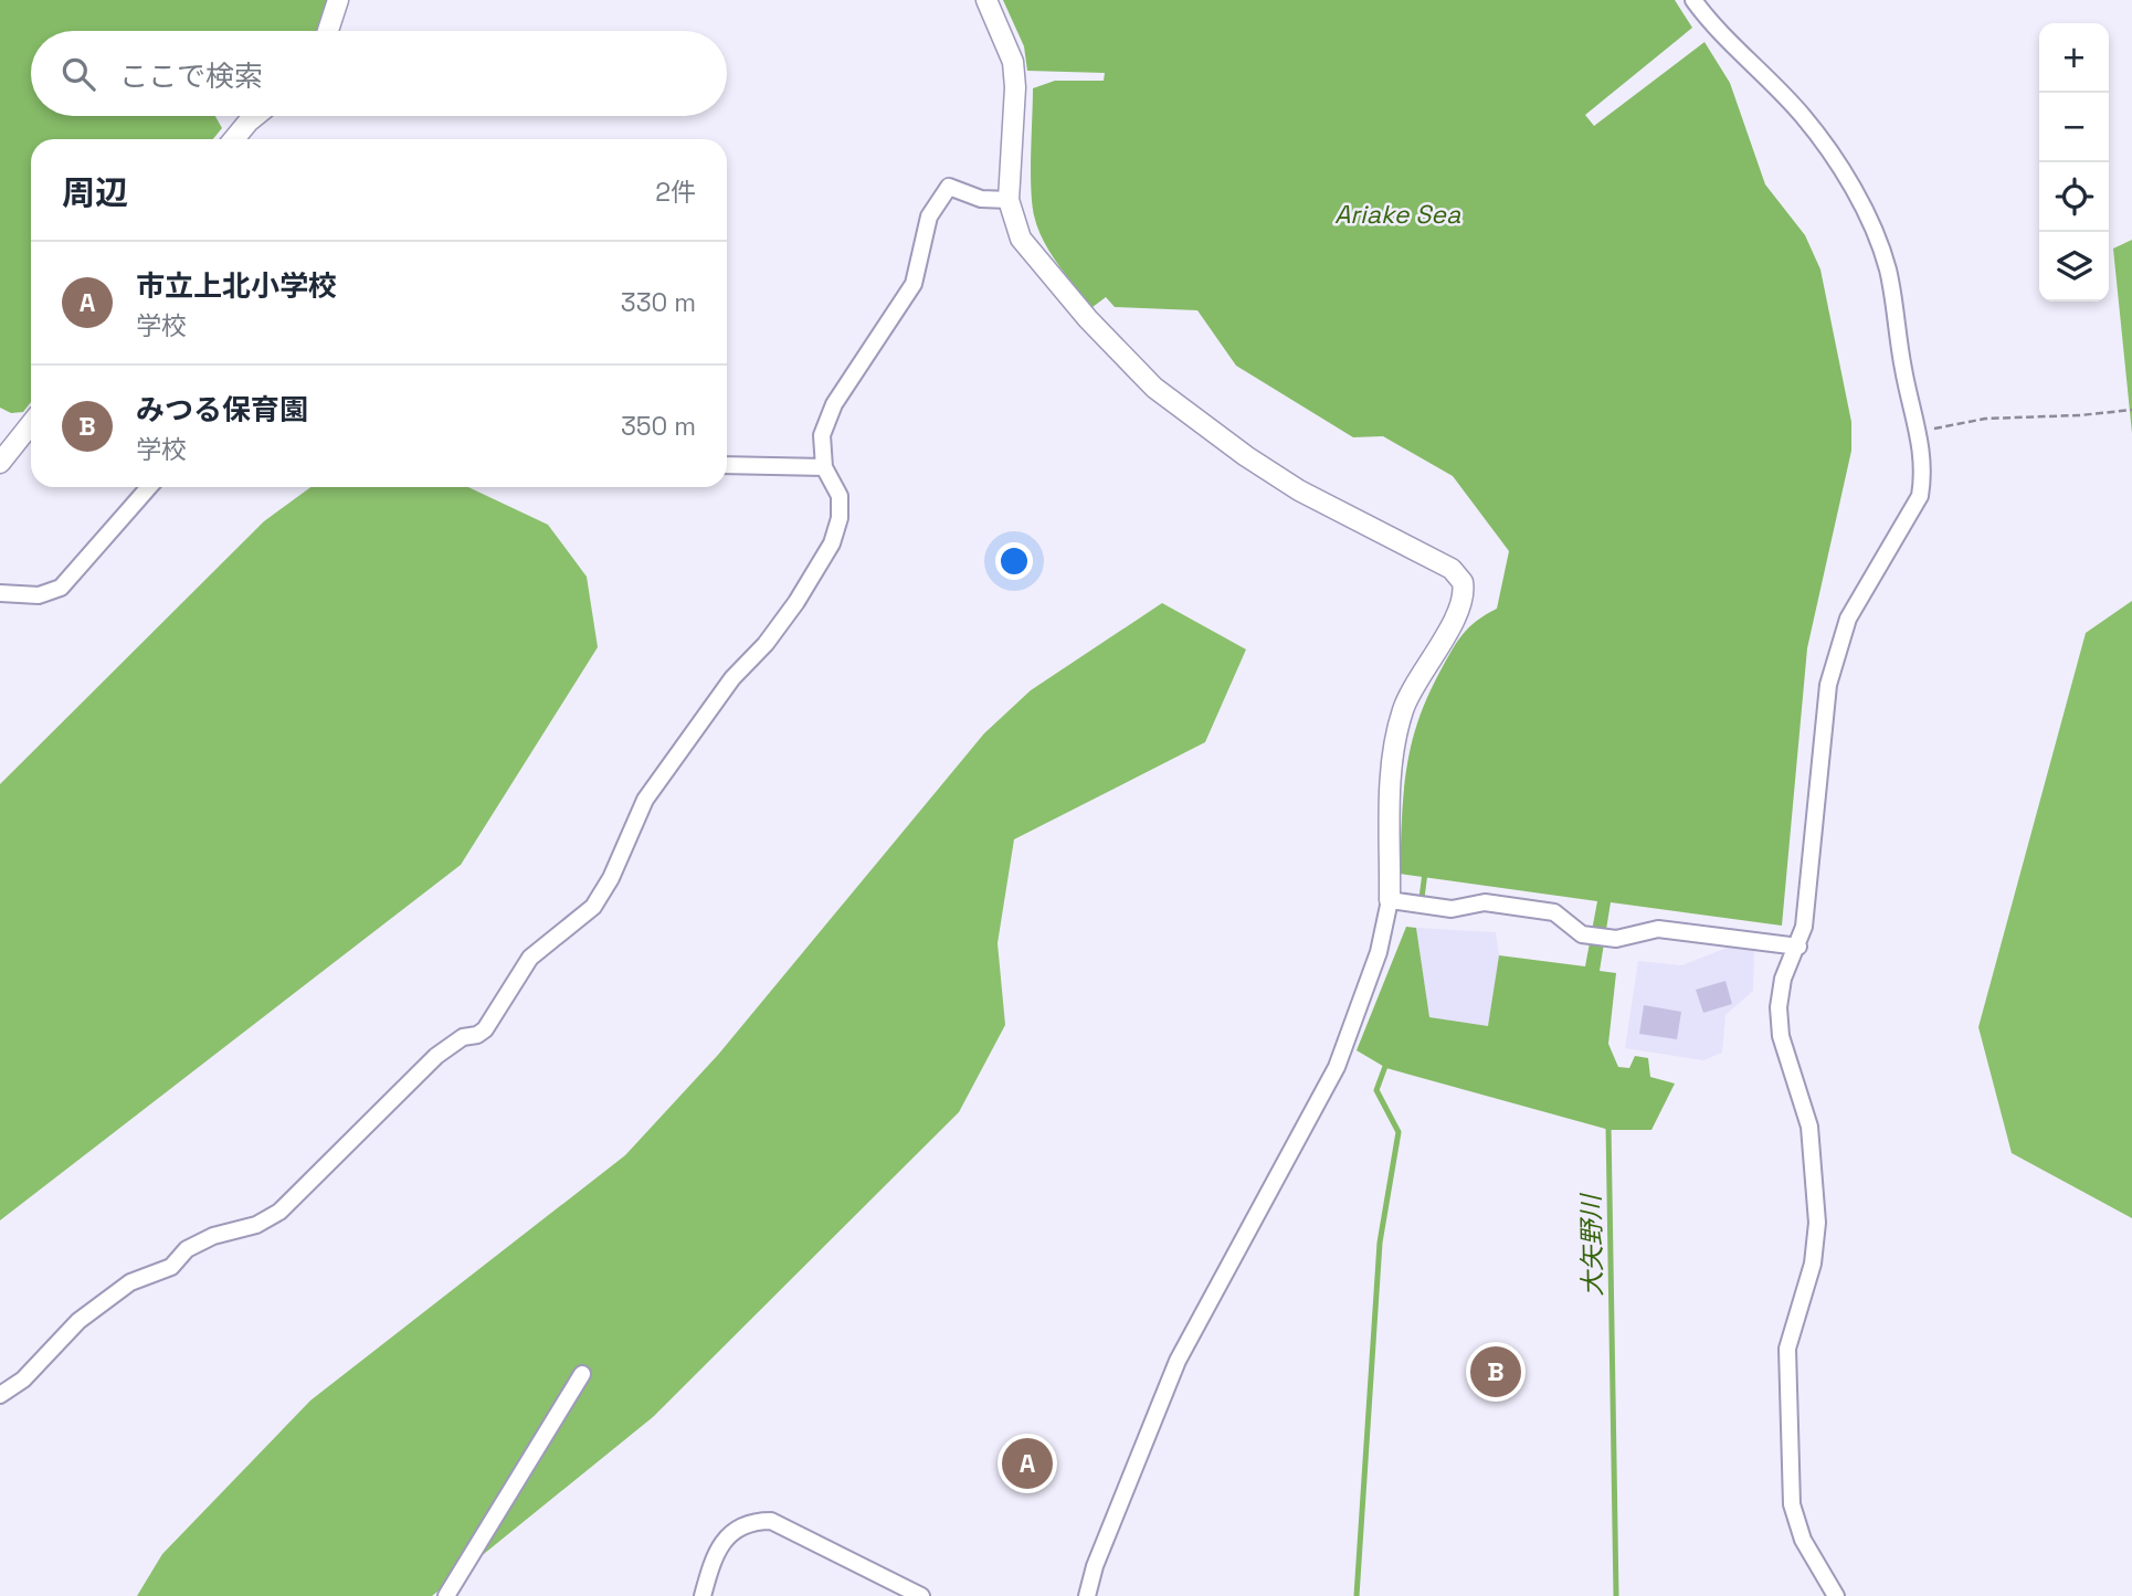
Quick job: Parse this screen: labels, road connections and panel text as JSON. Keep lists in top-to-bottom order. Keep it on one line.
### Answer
{"water":["Ariake Sea","大矢野川"],"page":{"map_buttons":["+","−"],"search":"ここで検索","heading":["周辺","2件"],"list":[{"mark":"A","name":"市立上北小学校","note":"学校","value":"330 m"},{"mark":"B","name":"みつる保育園","note":"学校","value":"350 m"}],"pins":["B","A"]}}
